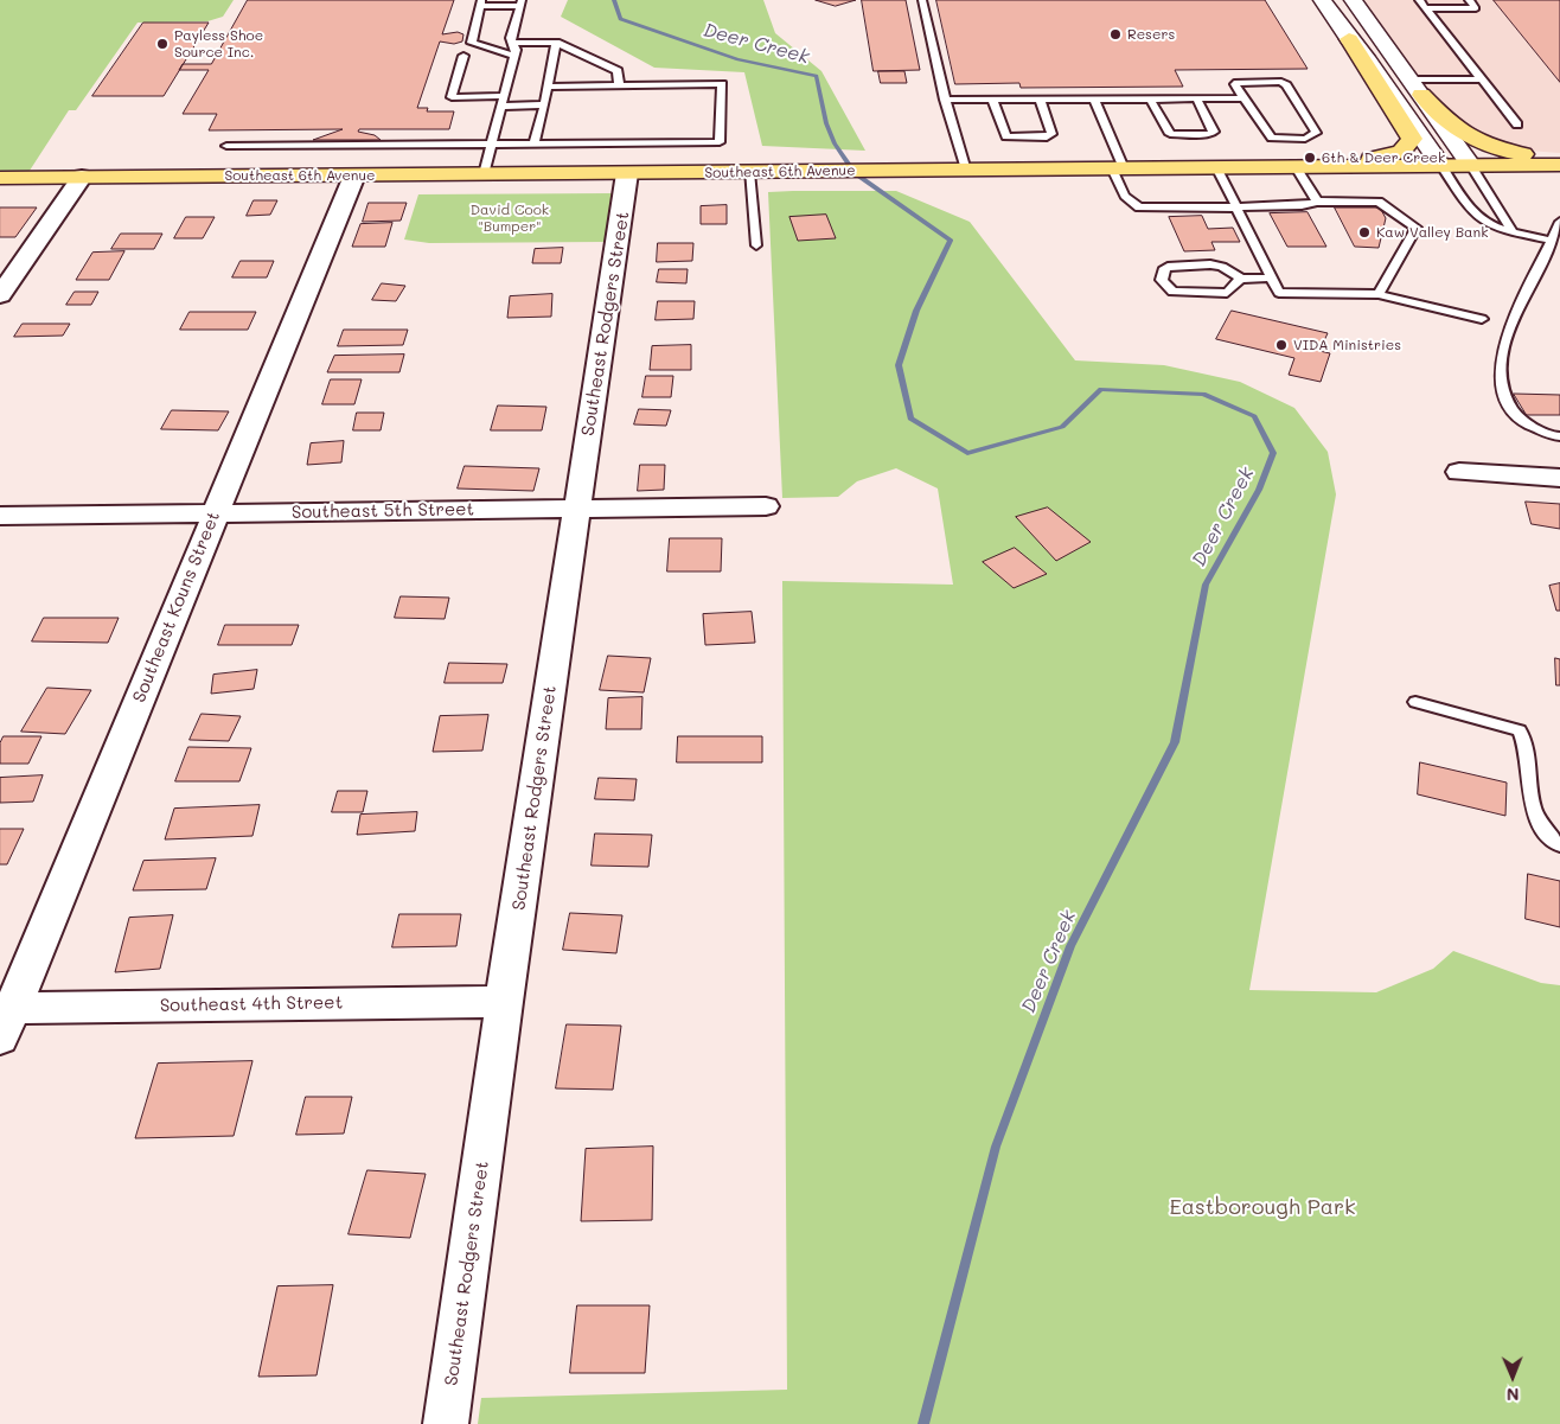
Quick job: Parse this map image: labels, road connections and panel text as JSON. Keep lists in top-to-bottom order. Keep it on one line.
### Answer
{"streets":{"main road":["Southeast 6th Avenue"],"street":["Southeast Rodgers Street","Southeast 5th Street","Southeast Kouns Street","Southeast 4th Street"]},"crossings":[["Southeast 6th Avenue","Southeast Rodgers Street"],["Southeast 6th Avenue","Southeast Kouns Street"],["Southeast Rodgers Street","Southeast 5th Street"],["Southeast Rodgers Street","Southeast 4th Street"],["Southeast 5th Street","Southeast Kouns Street"],["Southeast Kouns Street","Southeast 4th Street"]],"water":["Deer Creek"],"parks":["David Cook \"Bumper\"","Eastborough Park"],"places":["Resers","Payless Shoe Source Inc.","6th & Deer Creek","Kaw Valley Bank","VIDA Ministries"],"north":"bottom"}
